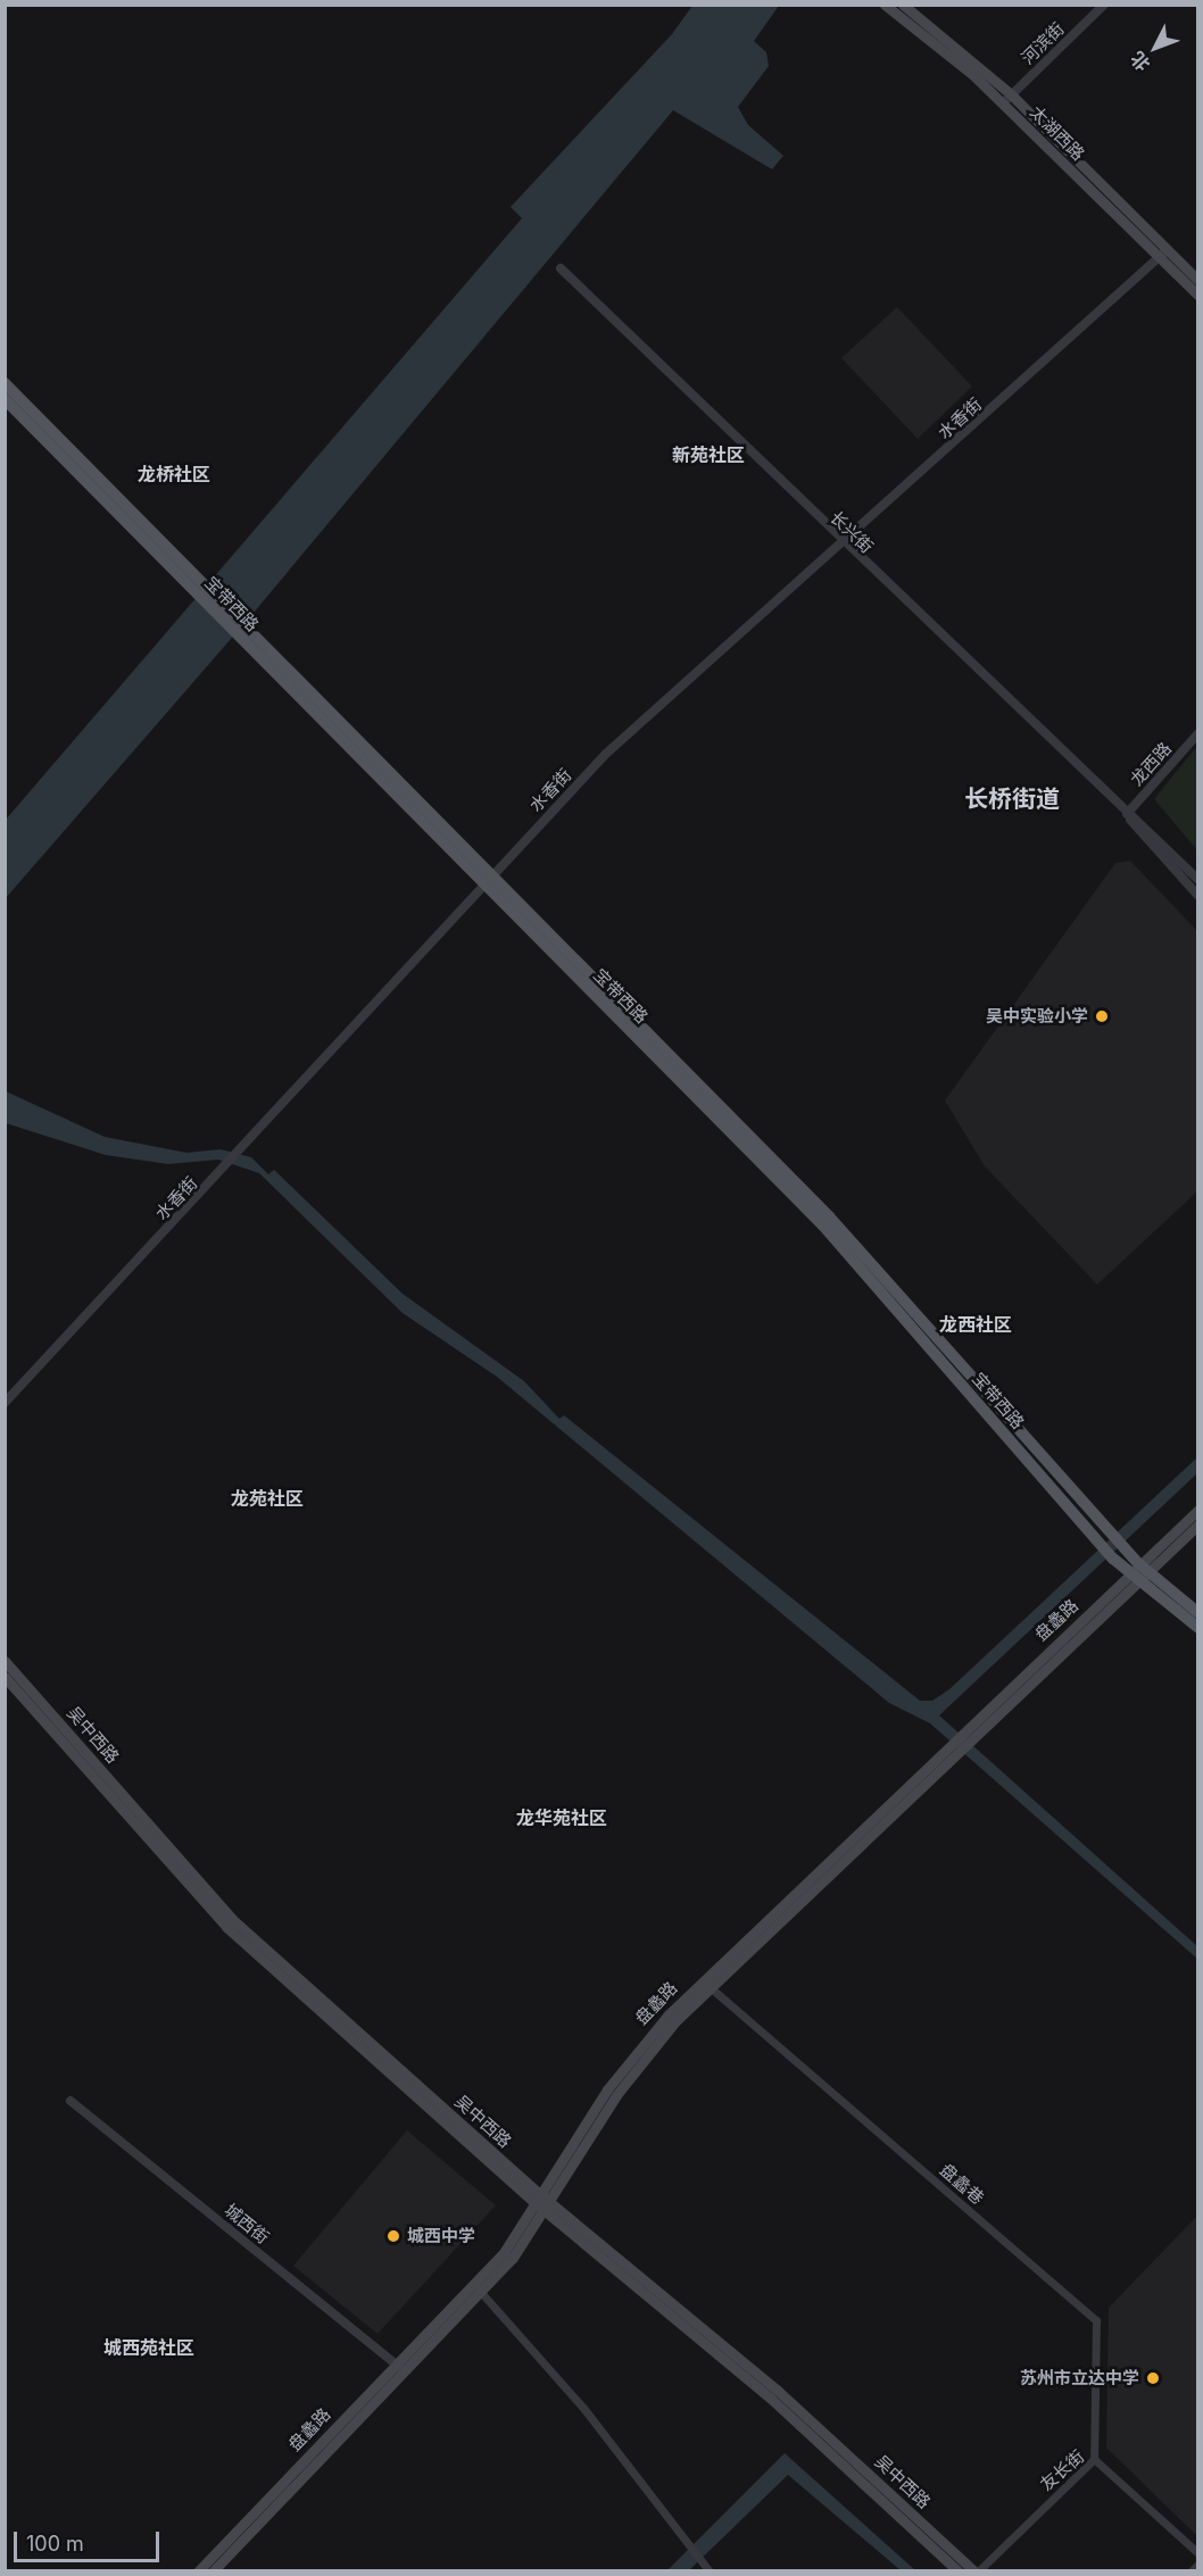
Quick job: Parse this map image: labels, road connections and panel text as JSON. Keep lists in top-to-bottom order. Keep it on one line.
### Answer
{"streets":{"main road":["太湖西路","宝带西路","盘蠡路","吴中西路"],"street":["河滨街","水香街","长兴街","龙西路","盘蠡巷","城西街","友长街"]},"crossings":[["河滨街","太湖西路"],["太湖西路","水香街"],["水香街","长兴街"],["水香街","宝带西路"],["长兴街","龙西路"],["宝带西路","盘蠡路"],["盘蠡路","吴中西路"],["盘蠡路","盘蠡巷"],["盘蠡路","城西街"],["吴中西路","友长街"],["盘蠡巷","友长街"]],"districts":["新苑社区","龙桥社区","长桥街道","龙西社区","龙苑社区","龙华苑社区","城西苑社区"],"places":["吴中实验小学","城西中学","苏州市立达中学"],"scale_bar":"100 m","north":"bottom left"}
